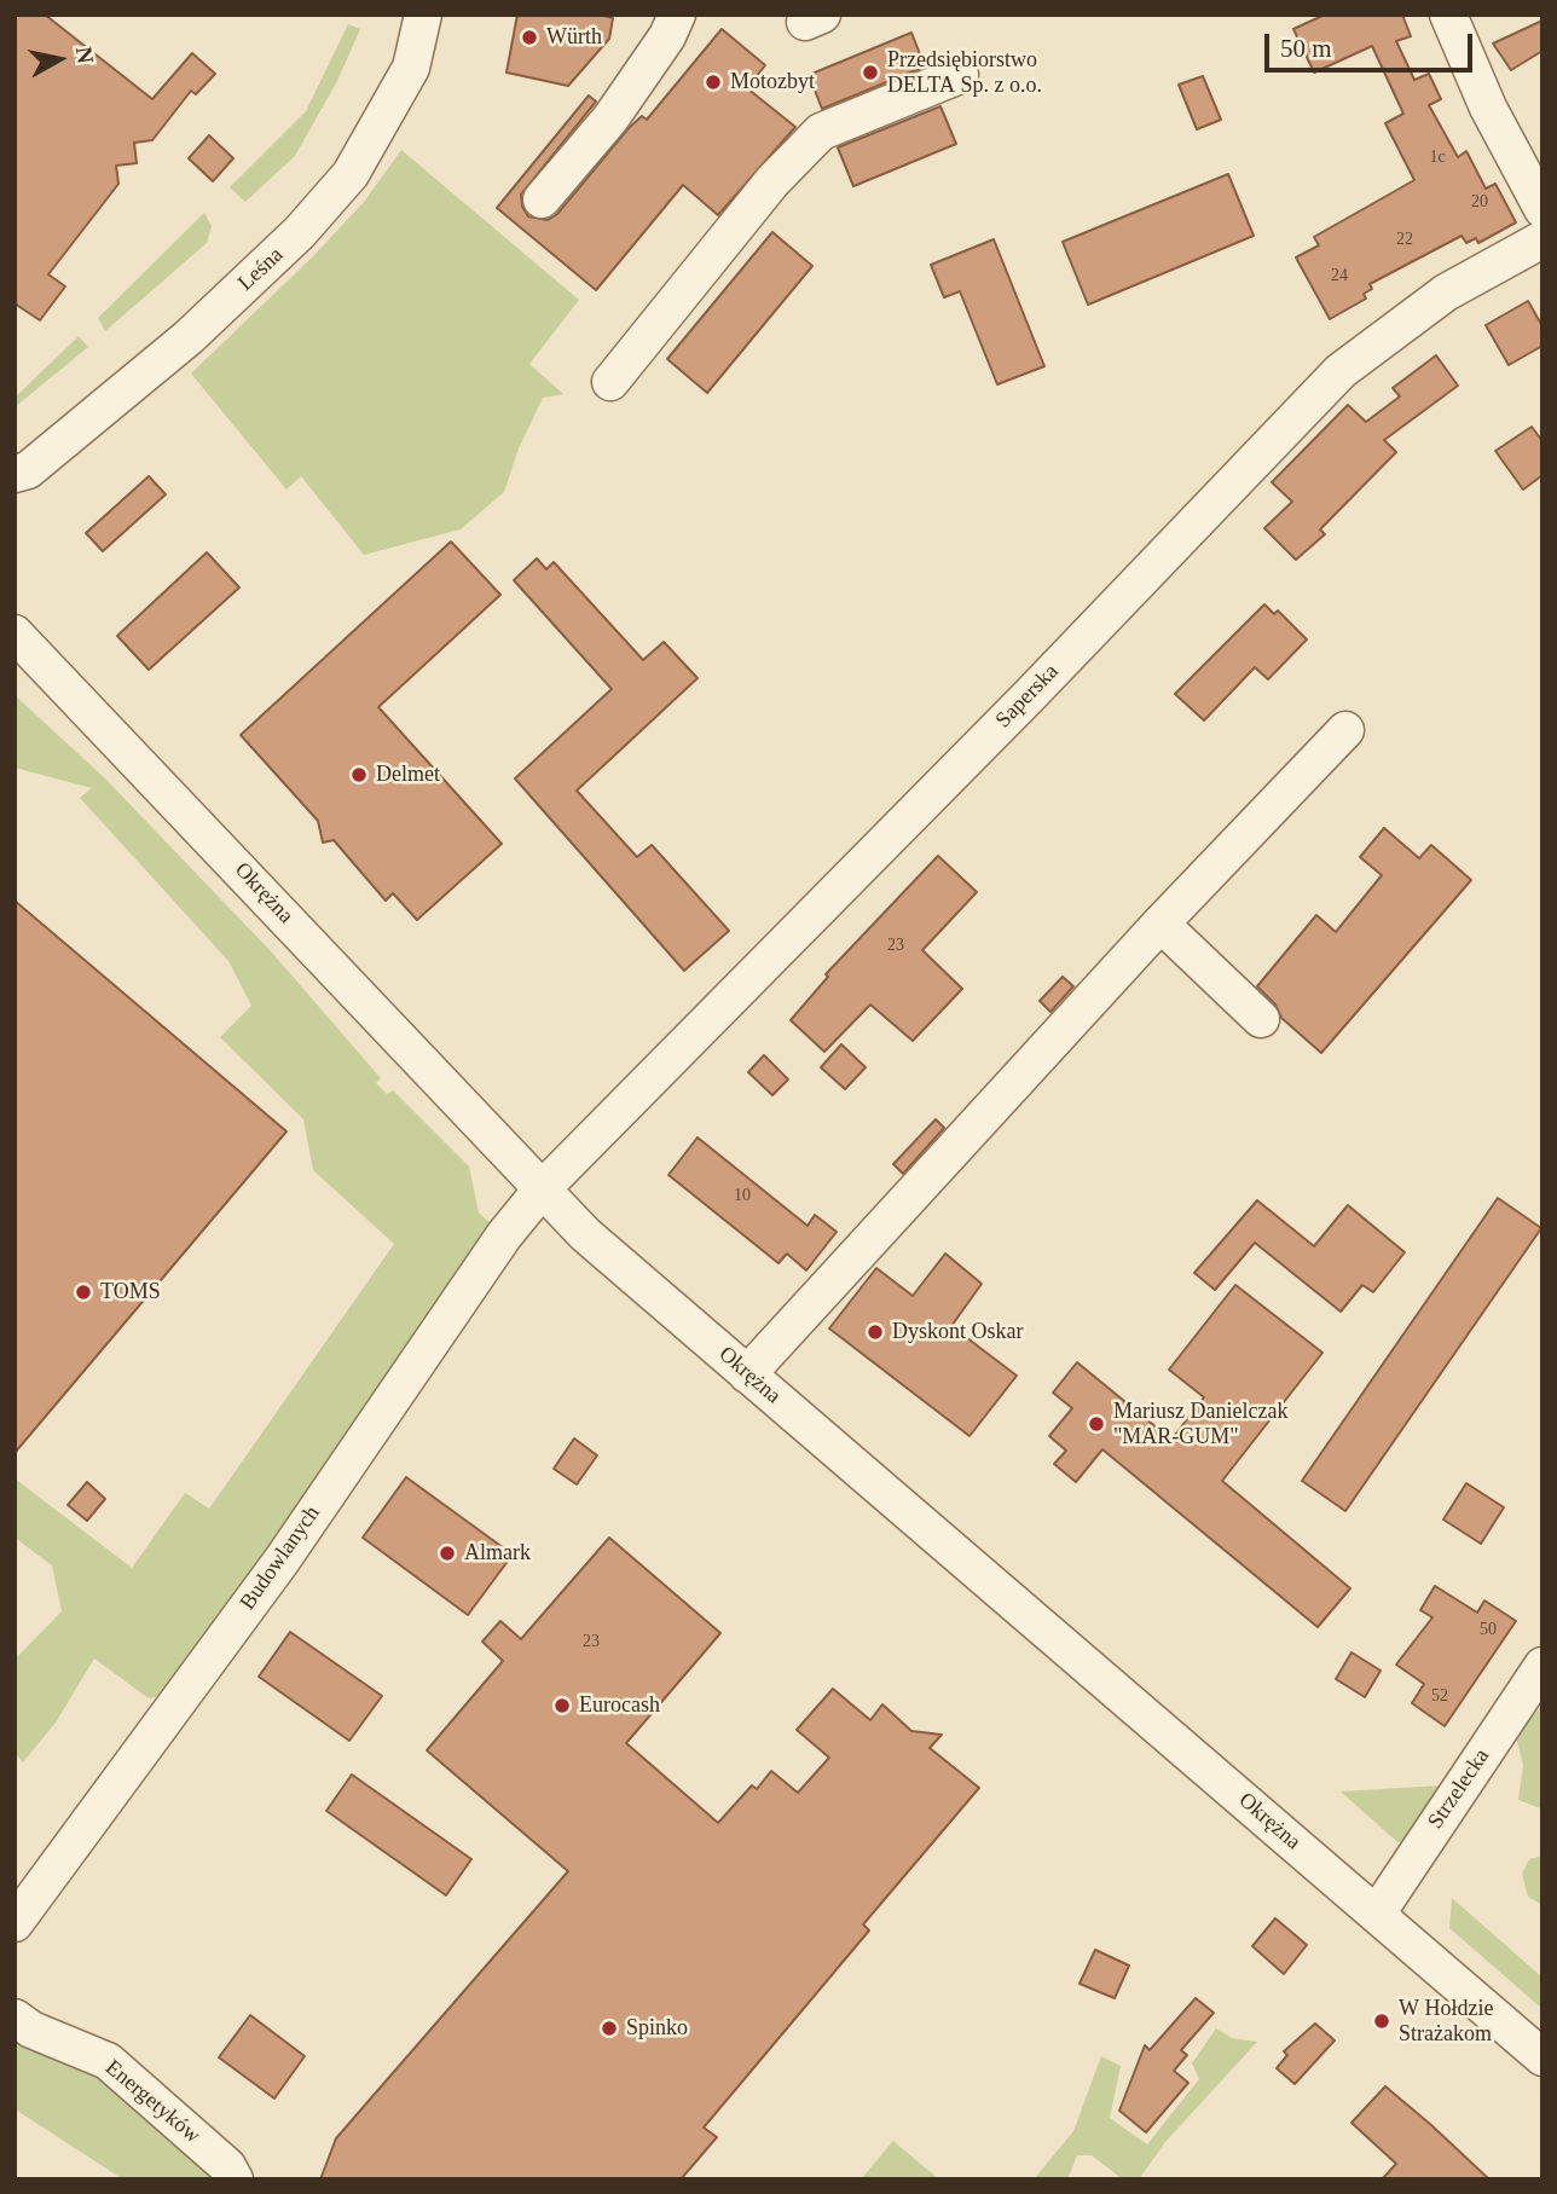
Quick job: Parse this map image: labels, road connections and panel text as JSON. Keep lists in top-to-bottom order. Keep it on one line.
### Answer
{"streets":{"street":["Leśna","Saperska","Okrężna","Budowlanych","Strzelecka","Energetyków"]},"crossings":[["Saperska","Okrężna"],["Saperska","Budowlanych"],["Okrężna","Budowlanych"],["Okrężna","Strzelecka"]],"places":["Würth","Przedsiębiorstwo DELTA Sp. z o.o.","Motozbyt","Delmet","TOMS","Dyskont Oskar","Mariusz Danielczak \"MAR-GUM\"","Almark","Eurocash","W Hołdzie Strażakom","Spinko"],"house_numbers":["1c","20","22","24","23","10","50","23","52"],"scale_bar":"50 m","north":"right"}
